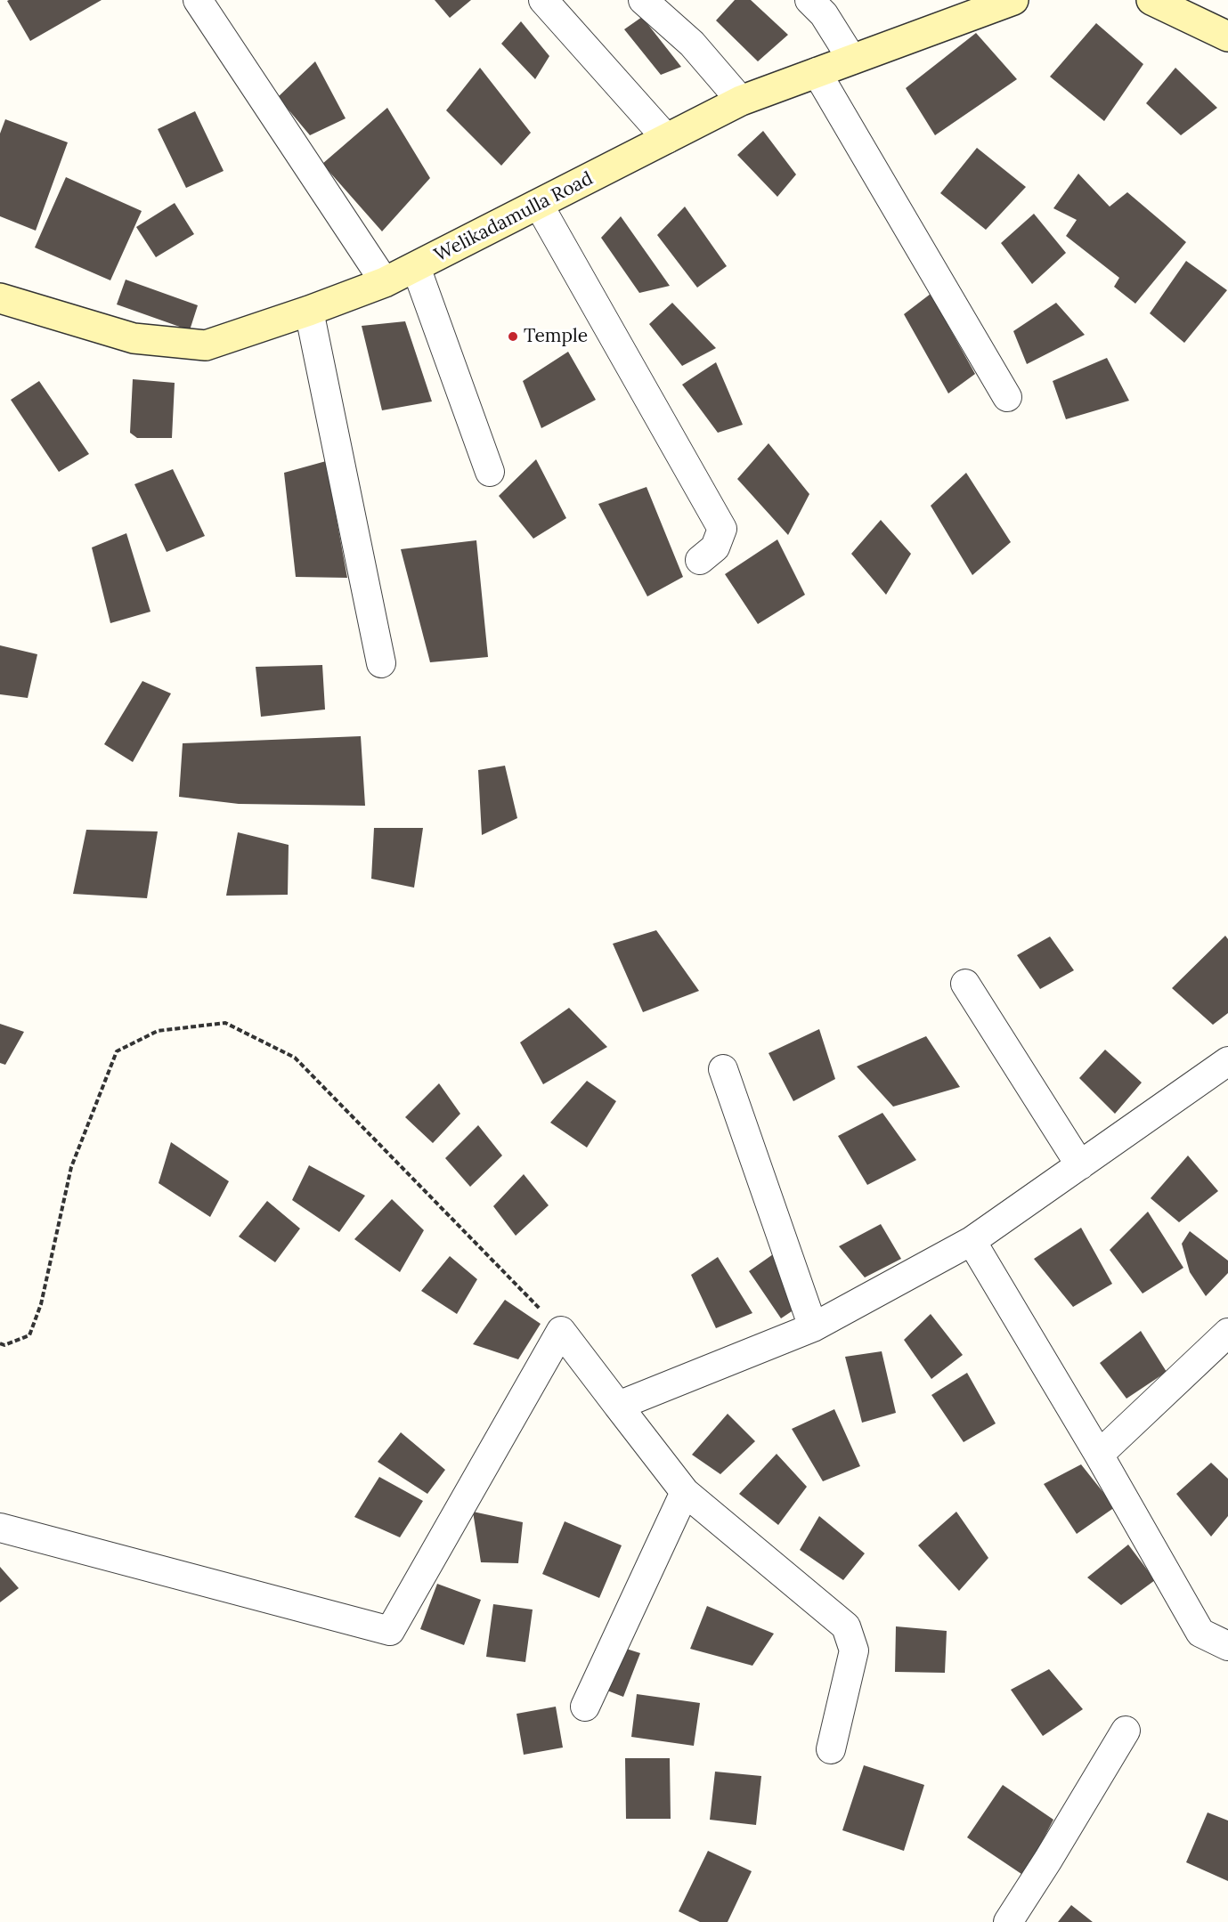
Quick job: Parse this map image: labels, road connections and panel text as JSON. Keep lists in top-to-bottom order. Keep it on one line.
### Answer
{"streets":{"street":["Welikadamulla Road"]},"places":["Temple"]}
